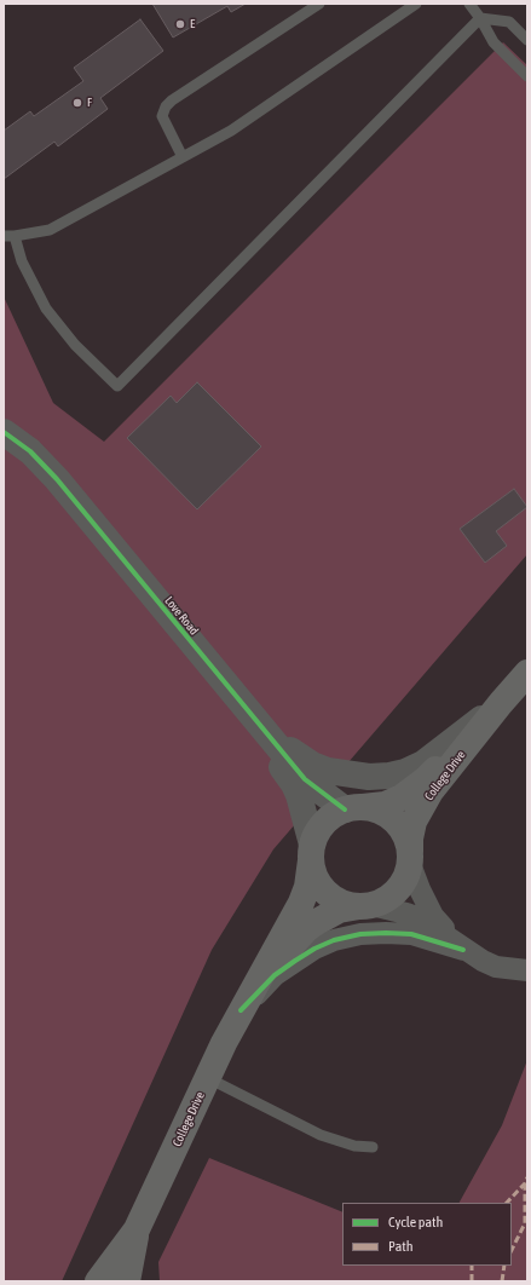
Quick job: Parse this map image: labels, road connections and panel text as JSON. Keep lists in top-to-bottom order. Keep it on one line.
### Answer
{"streets":{"main road":["College Drive"],"street":["Love Road"]},"crossings":[["Love Road","College Drive"]],"places":["E","F"],"legend":["Cycle path","Path"]}
